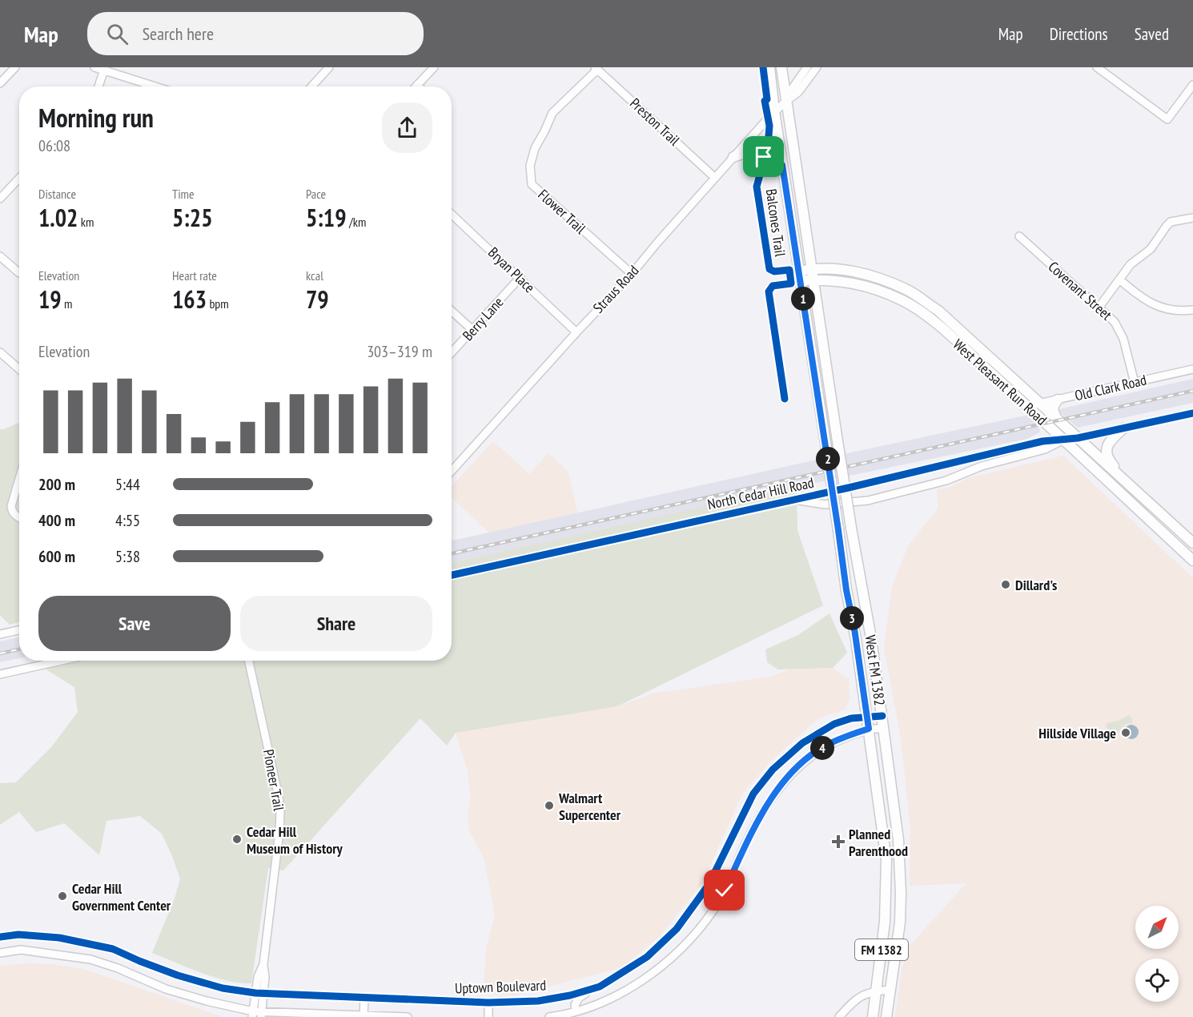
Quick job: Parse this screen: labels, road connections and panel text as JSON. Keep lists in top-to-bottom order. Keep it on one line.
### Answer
{"streets":{"main road":["West Pleasant Run Road","West FM 1382","FM 1382"],"street":["Preston Trail","Flower Trail","Bryan Place","Straus Road","Covenant Street","Berry Lane","Old Clark Road","North Cedar Hill Road","Pioneer Trail","Uptown Boulevard"],"cycle path":["Balcones Trail"]},"crossings":[["Preston Trail","Flower Trail"],["Preston Trail","Straus Road"],["Flower Trail","Straus Road"],["Bryan Place","Straus Road"],["Bryan Place","Berry Lane"],["Straus Road","West FM 1382"],["Covenant Street","Old Clark Road"],["West Pleasant Run Road","Old Clark Road"],["West Pleasant Run Road","North Cedar Hill Road"],["West Pleasant Run Road","West FM 1382"],["West FM 1382","FM 1382"],["West FM 1382","Uptown Boulevard"],["Pioneer Trail","Uptown Boulevard"]],"places":{"other":["Dillard's","Hillside Village","Walmart Supercenter","Cedar Hill Museum of History","Cedar Hill Government Center"],"health":["Planned Parenthood"]},"north":"top right","page":{"header":"Map","search":"Search here","nav":["Map","Directions","Saved"],"heading":["Morning run","06:08"],"stats":[["Distance","1.02 km"],["Time","5:25"],["Pace","5:19 /km"],["Elevation","19 m"],["Heart rate","163 bpm"],["kcal","79"]],"pins":["1","2","3","4"],"chart":["Elevation","303–319 m"],"list":[{"name":"200 m","note":"5:44"},{"name":"400 m","note":"4:55"},{"name":"600 m","note":"5:38"}],"buttons":["Save","Share"]}}
